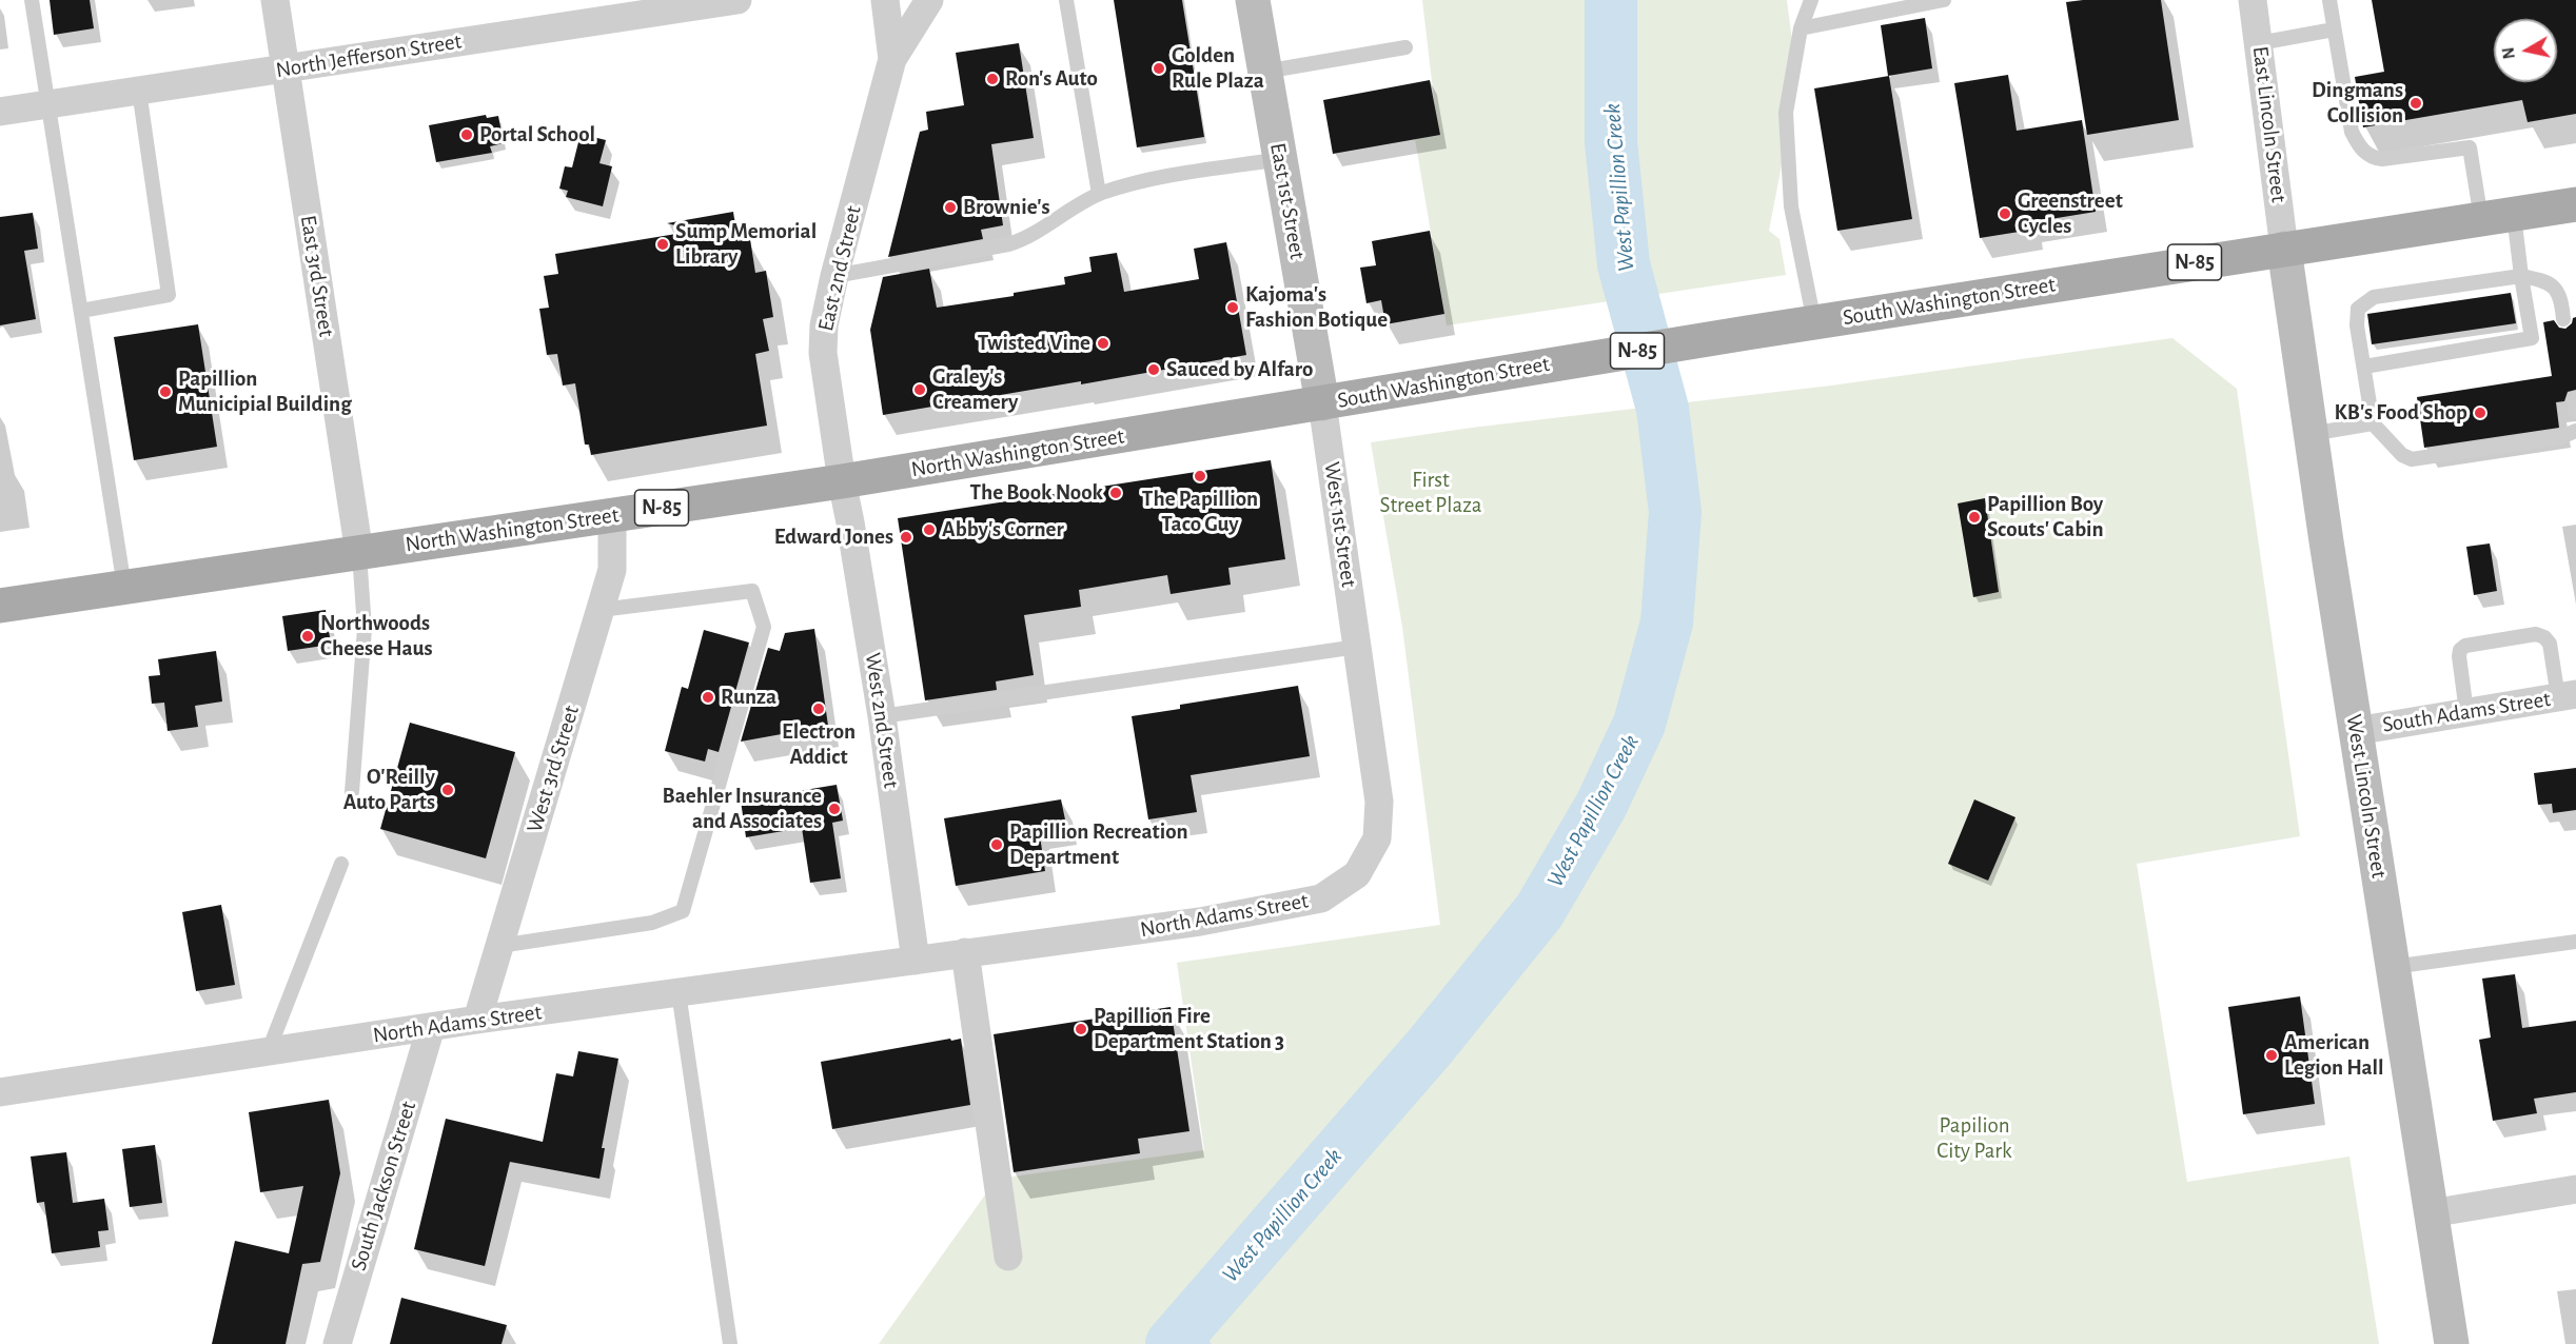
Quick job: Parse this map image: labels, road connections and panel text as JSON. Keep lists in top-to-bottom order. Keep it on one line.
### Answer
{"streets":{"main road":["N-85","South Washington Street","North Washington Street"],"street":["North Jefferson Street","East Lincoln Street","East 1st Street","East 2nd Street","East 3rd Street","West 1st Street","South Adams Street","West 2nd Street","West 3rd Street","West Lincoln Street","North Adams Street","South Jackson Street"]},"crossings":[["North Jefferson Street","East 3rd Street"],["East Lincoln Street","South Washington Street"],["East Lincoln Street","West Lincoln Street"],["East 1st Street","South Washington Street"],["East 1st Street","North Washington Street"],["East 1st Street","West 1st Street"],["East 2nd Street","North Washington Street"],["East 2nd Street","West 2nd Street"],["East 3rd Street","North Washington Street"],["South Washington Street","North Washington Street"],["South Washington Street","West 1st Street"],["South Washington Street","West Lincoln Street"],["North Washington Street","West 1st Street"],["North Washington Street","West 2nd Street"],["North Washington Street","West 3rd Street"],["West 1st Street","North Adams Street"],["South Adams Street","West Lincoln Street"],["West 2nd Street","North Adams Street"],["West 3rd Street","North Adams Street"],["North Adams Street","South Jackson Street"]],"water":["West Papillion Creek"],"parks":["First Street Plaza","Papilion City Park"],"places":["Golden Rule Plaza","Ron's Auto","Dingmans Collision","Portal School","Brownie's","Greenstreet Cycles","Sump Memorial Library","Kajoma's Fashion Botique","Twisted Vine","Sauced by Alfaro","Graley's Creamery","Papillion Municipial Building","KB's Food Shop","The Papillion Taco Guy","The Book Nook","Papillion Boy Scouts' Cabin","Abby's Corner","Edward Jones","Northwoods Cheese Haus","Runza","Electron Addict","O'Reilly Auto Parts","Baehler Insurance and Associates","Papillion Recreation Department","Papillion Fire Department Station 3","American Legion Hall"],"north":"left"}
